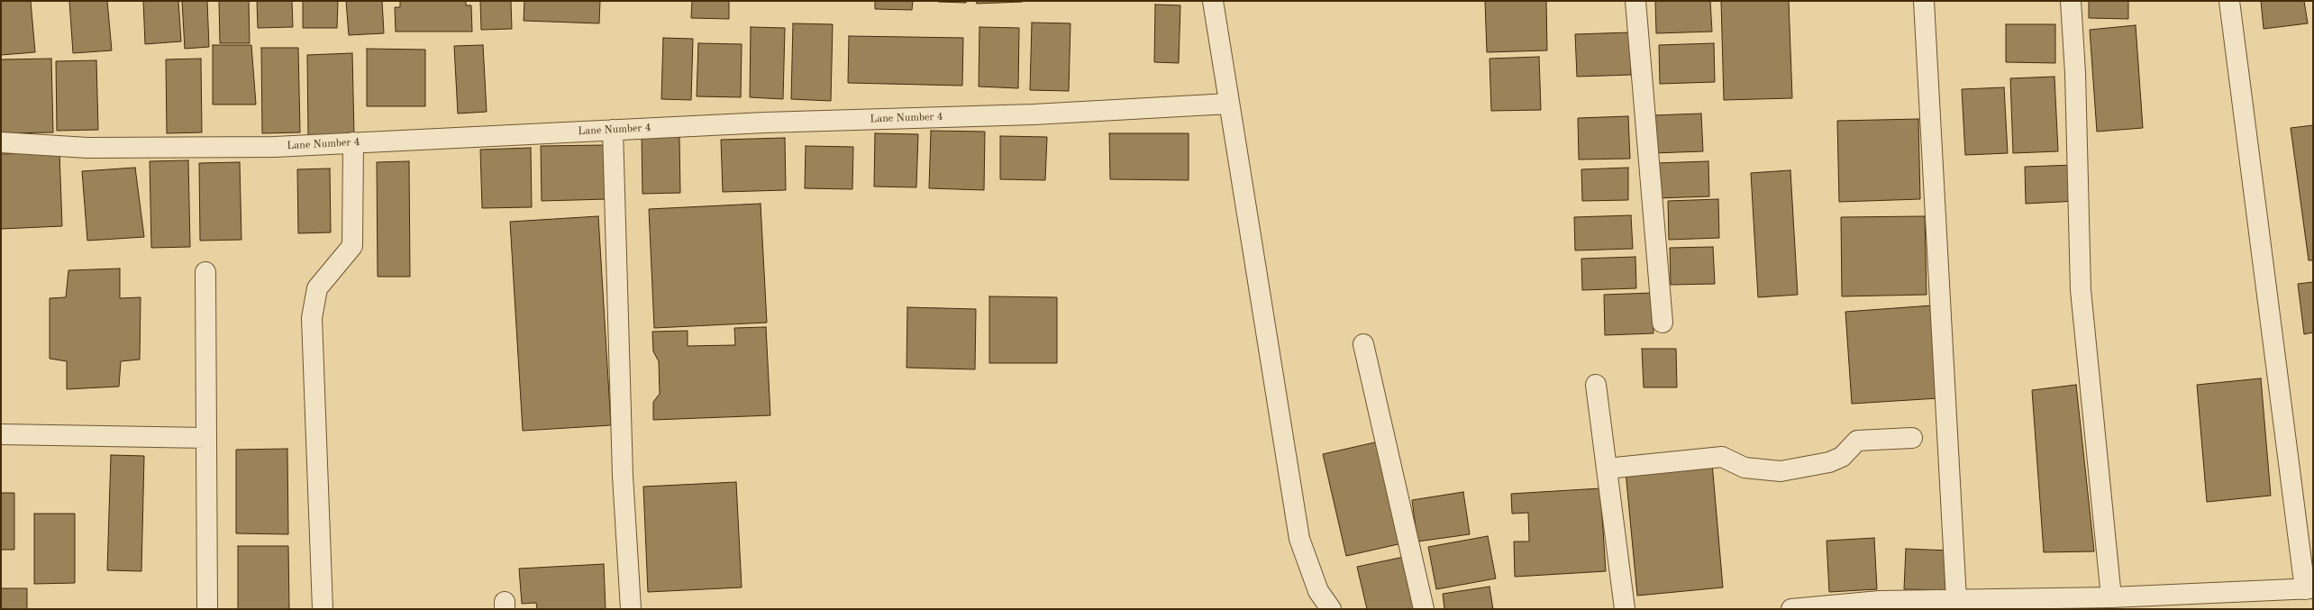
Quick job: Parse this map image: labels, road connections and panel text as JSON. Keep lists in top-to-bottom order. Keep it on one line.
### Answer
{"streets":{"street":["Lane Number 4"]}}
